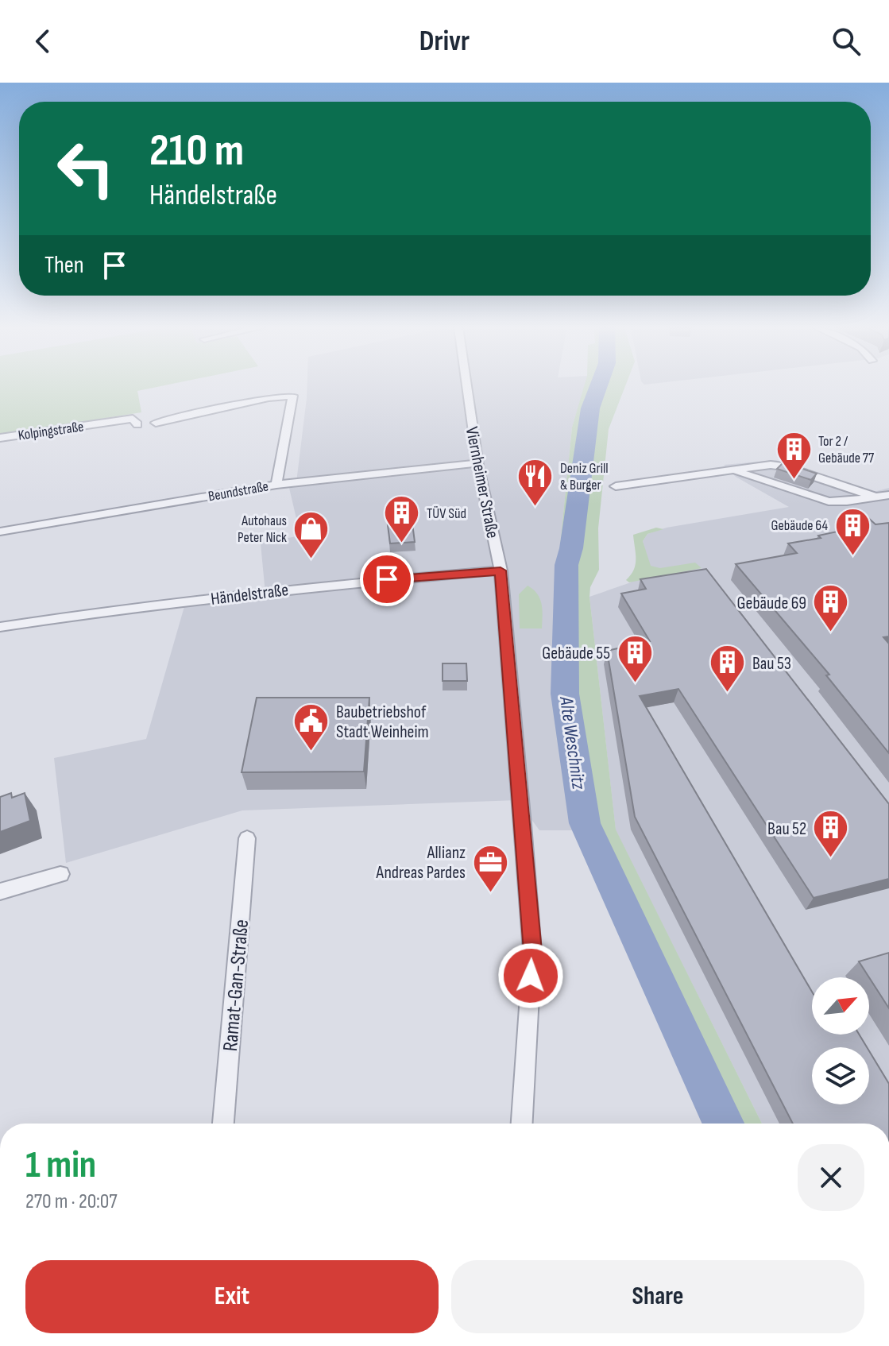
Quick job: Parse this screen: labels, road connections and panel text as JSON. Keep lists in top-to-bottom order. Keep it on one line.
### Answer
{"streets":{"street":["Kolpingstraße","Viernheimer Straße","Beundstraße","Händelstraße","Ramat-Gan-Straße"]},"crossings":[["Viernheimer Straße","Beundstraße"],["Viernheimer Straße","Händelstraße"]],"water":["Alte Weschnitz"],"places":{"building":["Tor 2 / Gebäude 77","TÜV Süd","Gebäude 64","Gebäude 69","Gebäude 55","Bau 53","Bau 52"],"restaurant":["Deniz Grill & Burger"],"shop":["Autohaus Peter Nick"],"public building":["Baubetriebshof Stadt Weinheim"],"office":["Allianz Andreas Pardes"]},"north":"top right","page":{"header":"Drivr","turn":["210 m","Händelstraße"],"then":"Then","heading":["1 min","270 m · 20:07"],"buttons":["Exit","Share"]}}
